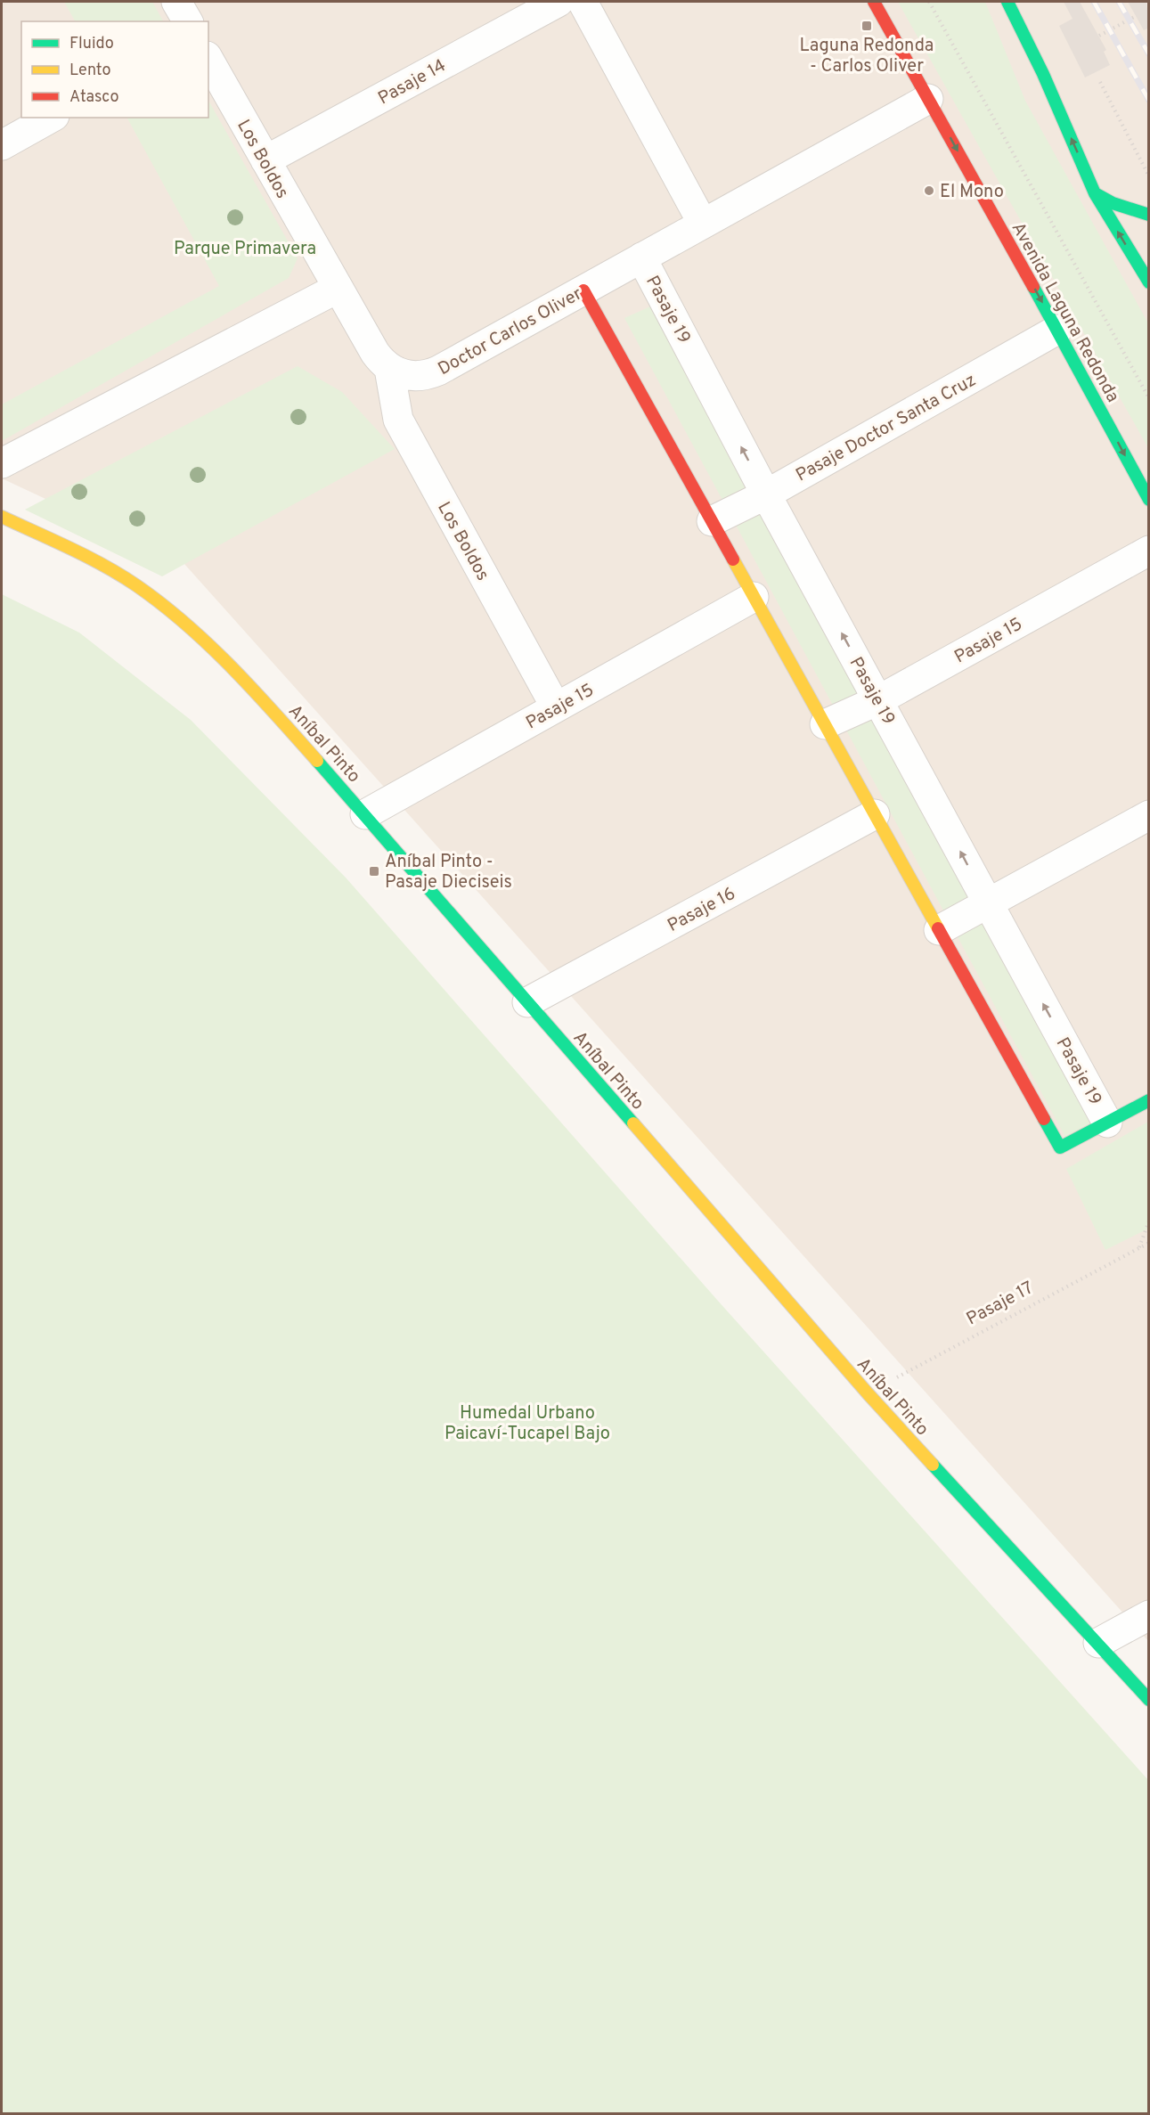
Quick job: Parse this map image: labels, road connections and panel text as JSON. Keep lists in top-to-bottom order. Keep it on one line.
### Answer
{"streets":{"street":["Pasaje 14","Los Boldos","Pasaje 19","Avenida Laguna Redonda","Doctor Carlos Oliver","Pasaje Doctor Santa Cruz","Pasaje 15","Aníbal Pinto","Pasaje 16"],"path":["Pasaje 17"]},"crossings":[["Pasaje 14","Los Boldos"],["Los Boldos","Doctor Carlos Oliver"],["Los Boldos","Pasaje 15"],["Pasaje 19","Doctor Carlos Oliver"],["Pasaje 19","Pasaje Doctor Santa Cruz"],["Pasaje 19","Pasaje 15"],["Avenida Laguna Redonda","Doctor Carlos Oliver"],["Avenida Laguna Redonda","Pasaje Doctor Santa Cruz"],["Pasaje 15","Aníbal Pinto"],["Aníbal Pinto","Pasaje 16"],["Aníbal Pinto","Pasaje 17"]],"parks":["Parque Primavera","Humedal Urbano Paicaví-Tucapel Bajo"],"places":{"transit":["Laguna Redonda - Carlos Oliver","Aníbal Pinto - Pasaje Dieciseis"],"other":["El Mono"]},"legend":["Fluido","Lento","Atasco"]}
